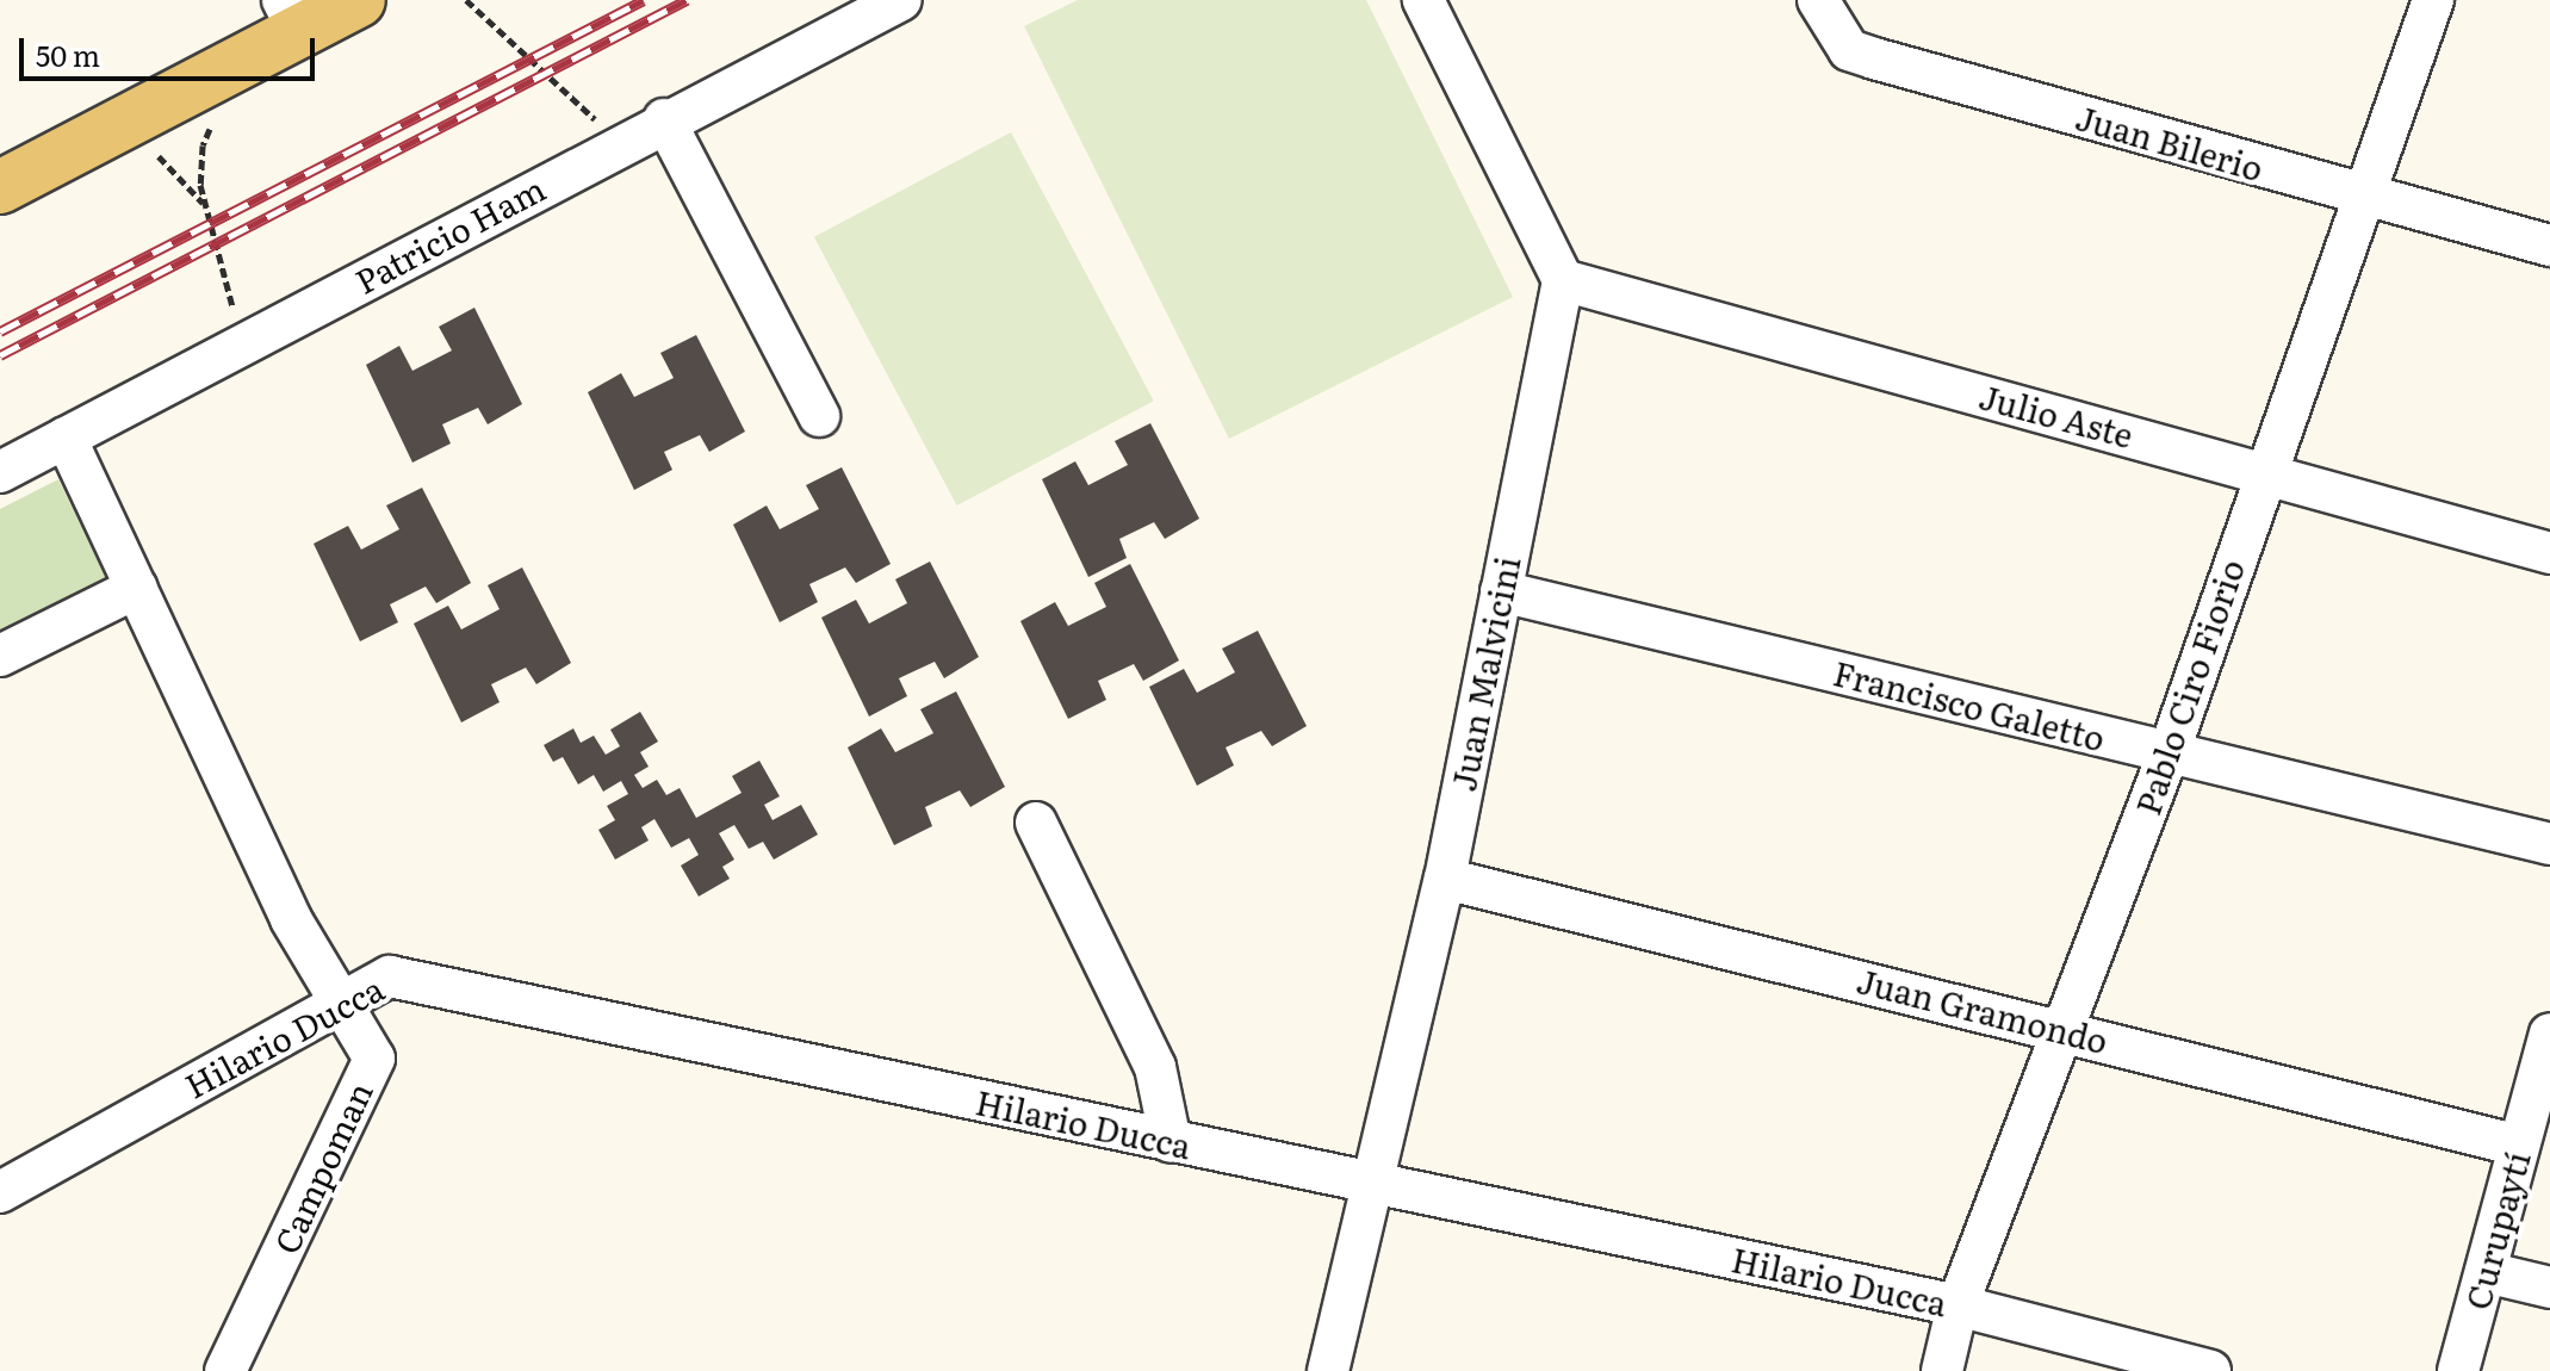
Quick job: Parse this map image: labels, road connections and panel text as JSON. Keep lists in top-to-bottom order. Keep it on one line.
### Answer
{"streets":{"street":["Juan Bilerio","Patricio Ham","Julio Aste","Juan Malvicini","Pablo Ciro Fiorio","Francisco Galetto","Juan Gramondo","Hilario Ducca","Campoman","Curupaytí"]},"crossings":[["Juan Bilerio","Pablo Ciro Fiorio"],["Patricio Ham","Campoman"],["Julio Aste","Juan Malvicini"],["Julio Aste","Pablo Ciro Fiorio"],["Juan Malvicini","Francisco Galetto"],["Juan Malvicini","Juan Gramondo"],["Juan Malvicini","Hilario Ducca"],["Pablo Ciro Fiorio","Francisco Galetto"],["Pablo Ciro Fiorio","Juan Gramondo"],["Pablo Ciro Fiorio","Hilario Ducca"],["Juan Gramondo","Curupaytí"],["Hilario Ducca","Campoman"]],"scale_bar":"50 m"}
